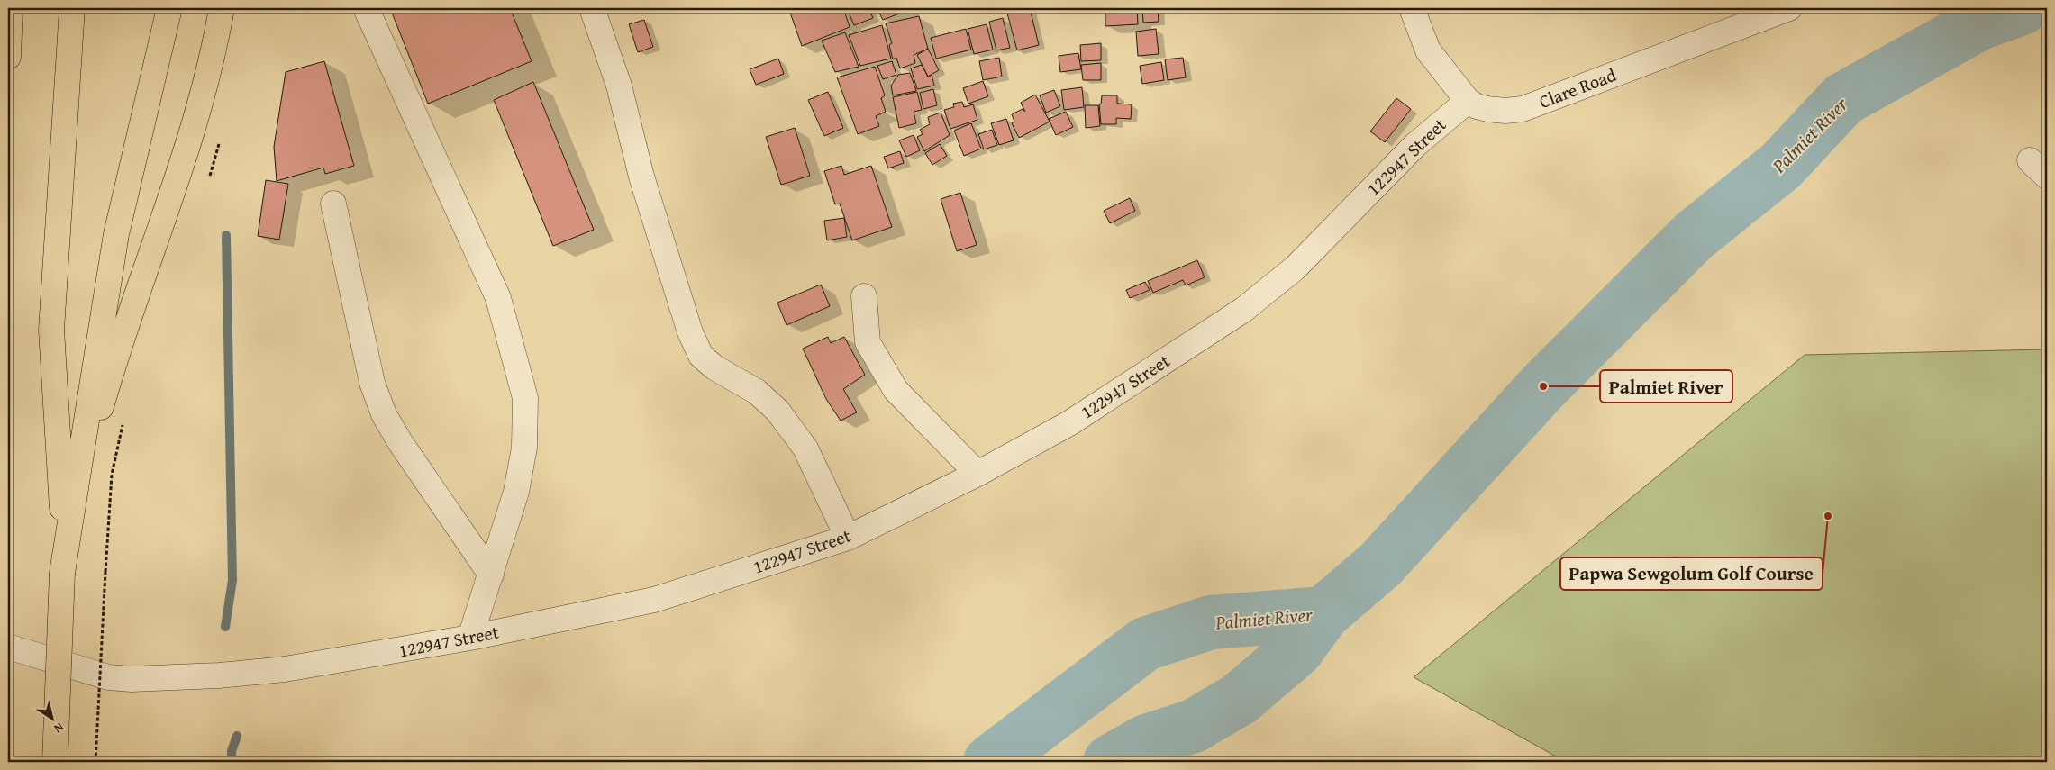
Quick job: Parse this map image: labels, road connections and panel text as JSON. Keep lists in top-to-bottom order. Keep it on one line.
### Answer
{"streets":{"street":["Clare Road","122947 Street"]},"crossings":[["Clare Road","122947 Street"]],"water":["Palmiet River"],"places":["Palmiet River","Papwa Sewgolum Golf Course"],"north":"bottom right"}
